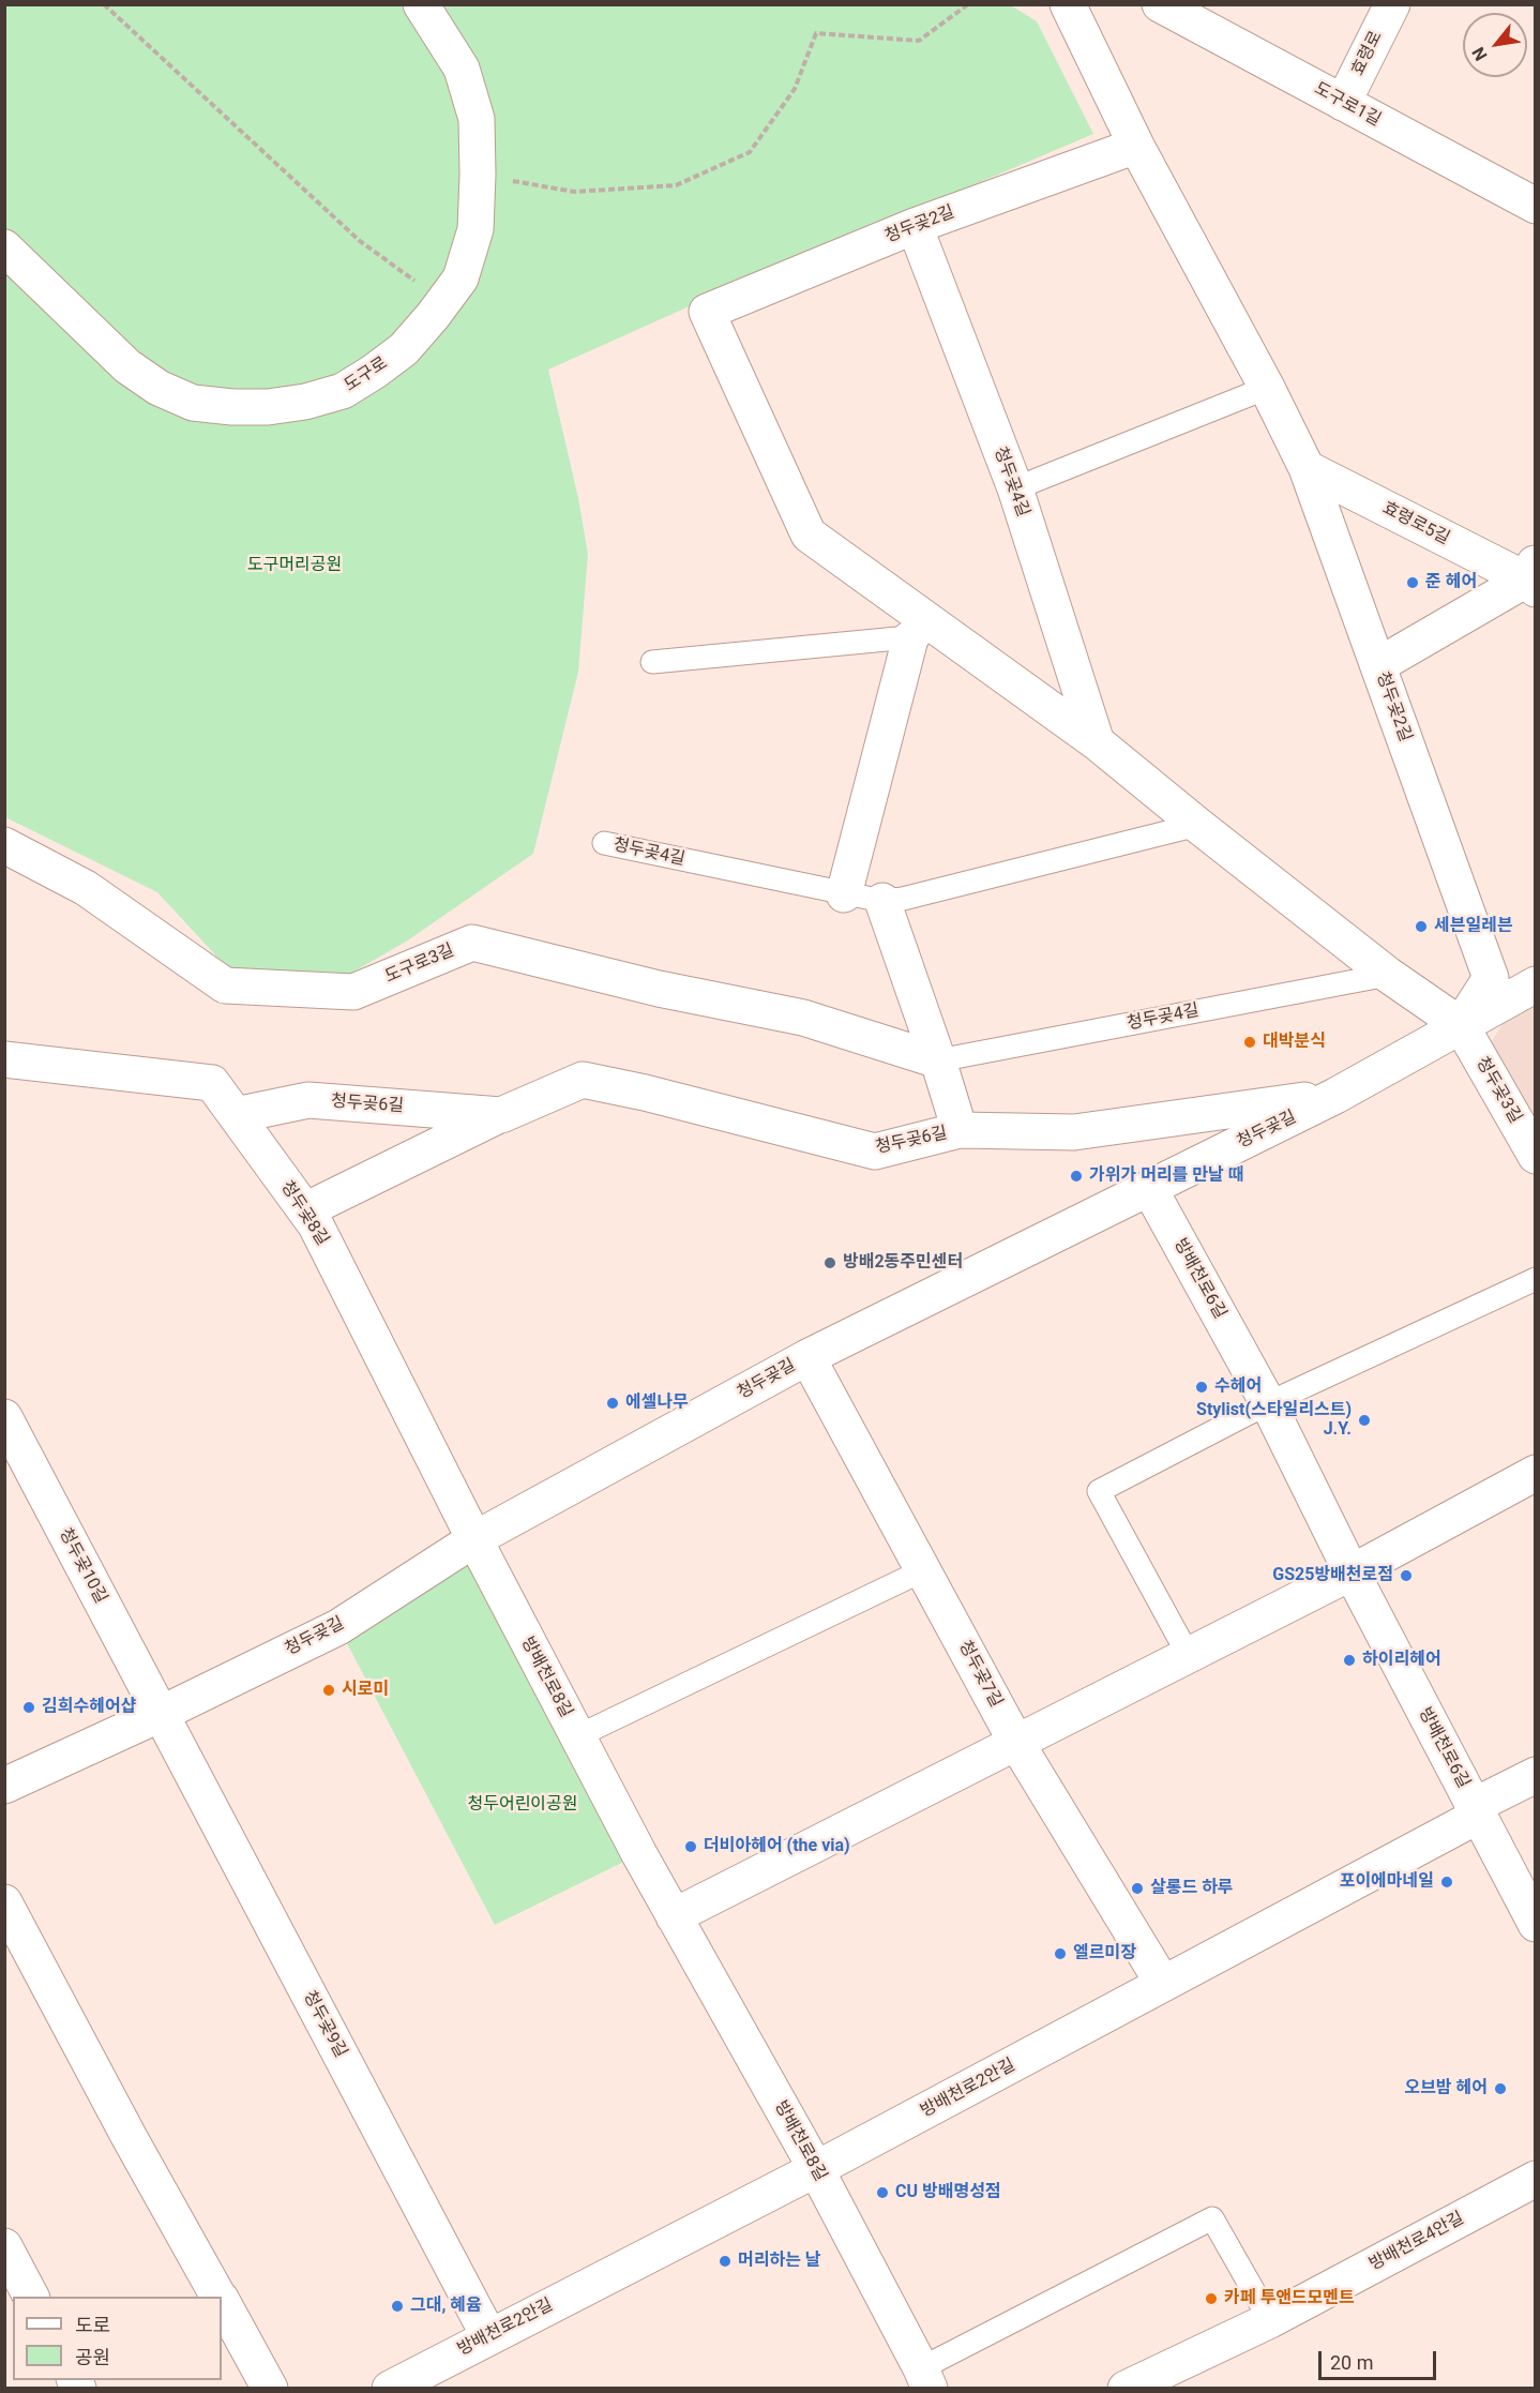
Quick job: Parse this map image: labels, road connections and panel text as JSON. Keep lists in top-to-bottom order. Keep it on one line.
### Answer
{"streets":{"street":["효령로","도구로1길","청두곶2길","도구로","청두곶4길","효령로5길","도구로3길","청두곶3길","청두곶6길","청두곶길","청두곶8길","방배천로6길","청두곶10길","청두곶7길","방배천로8길","청두곶9길","방배천로2안길","방배천로4안길"]},"crossings":[["효령로","도구로1길"],["청두곶2길","청두곶4길"],["청두곶2길","효령로5길"],["청두곶2길","청두곶3길"],["청두곶2길","청두곶길"],["청두곶4길","도구로3길"],["청두곶3길","청두곶길"],["청두곶6길","청두곶길"],["청두곶6길","청두곶8길"],["청두곶길","청두곶8길"],["청두곶길","방배천로6길"],["청두곶길","청두곶10길"],["청두곶길","청두곶7길"],["청두곶길","방배천로8길"],["청두곶길","청두곶9길"],["청두곶8길","방배천로8길"],["방배천로6길","방배천로2안길"],["청두곶10길","청두곶9길"],["청두곶7길","방배천로2안길"],["방배천로8길","방배천로2안길"],["방배천로8길","방배천로4안길"],["청두곶9길","방배천로2안길"]],"parks":["도구머리공원","청두어린이공원"],"places":["준 헤어","세븐일레븐","대박분식","가위가 머리를 만날 때","방배2동주민센터","수헤어","에셀나무","Stylist(스타일리스트) J.Y.","GS25방배천로점","하이리헤어","시로미","김희수헤어샵","더비아헤어 (the via)","포이에마네일","살롱드 하루","엘르미장","오브밤 헤어","CU 방배명성점","머리하는 날","카페 투앤드모멘트","그대, 혜윰"],"legend":["도로","공원"],"scale_bar":"20 m","north":"bottom left"}
